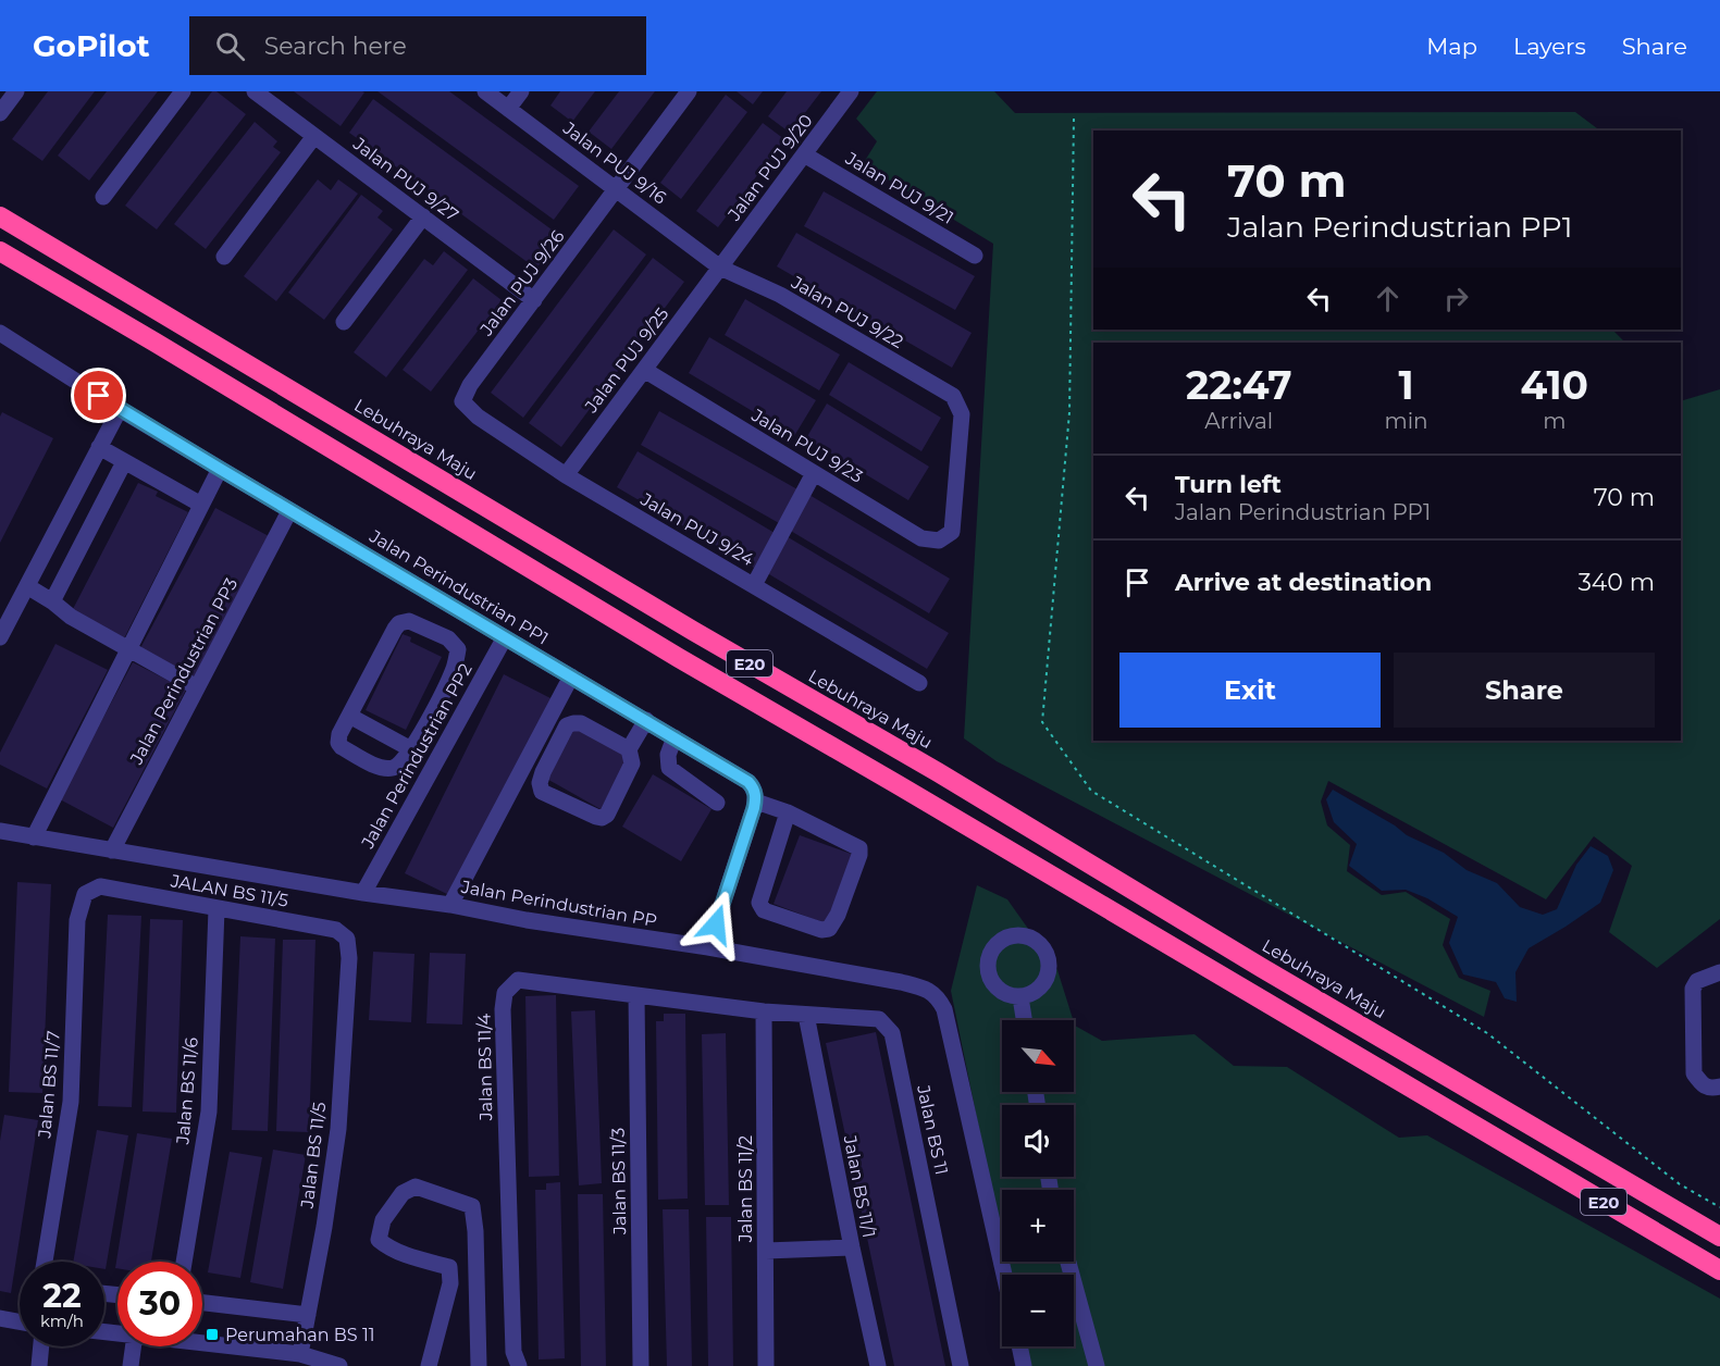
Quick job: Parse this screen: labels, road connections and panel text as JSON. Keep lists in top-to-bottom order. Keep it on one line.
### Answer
{"streets":{"highway":["Lebuhraya Maju","E20"],"street":["Jalan PUJ 9/16","Jalan PUJ 9/20","Jalan PUJ 9/27","Jalan PUJ 9/21","Jalan PUJ 9/26","Jalan PUJ 9/22","Jalan PUJ 9/25","Jalan PUJ 9/23","Jalan PUJ 9/24","Jalan Perindustrian PP1","Jalan Perindustrian PP3","Jalan Perindustrian PP2","JALAN BS 11/5","Jalan Perindustrian PP","Jalan BS 11/4","Jalan BS 11/7","Jalan BS 11/6","Jalan BS 11","Jalan BS 11/5","Jalan BS 11/3","Jalan BS 11/1","Jalan BS 11/2"]},"crossings":[["Jalan PUJ 9/16","Jalan PUJ 9/20"],["Jalan PUJ 9/16","Jalan PUJ 9/26"],["Jalan PUJ 9/16","Jalan PUJ 9/22"],["Jalan PUJ 9/16","Jalan PUJ 9/25"],["Jalan PUJ 9/20","Jalan PUJ 9/21"],["Jalan PUJ 9/20","Jalan PUJ 9/22"],["Jalan PUJ 9/20","Jalan PUJ 9/25"],["Jalan PUJ 9/27","Jalan PUJ 9/26"],["Jalan PUJ 9/26","Jalan PUJ 9/24"],["Jalan PUJ 9/22","Jalan PUJ 9/25"],["Jalan PUJ 9/22","Jalan PUJ 9/23"],["Jalan PUJ 9/25","Jalan PUJ 9/23"],["Jalan PUJ 9/25","Jalan PUJ 9/24"],["Jalan Perindustrian PP1","Jalan Perindustrian PP3"],["Jalan Perindustrian PP1","Jalan Perindustrian PP2"],["Jalan Perindustrian PP3","Jalan Perindustrian PP"],["Jalan Perindustrian PP2","Jalan Perindustrian PP"],["JALAN BS 11/5","Jalan BS 11/7"],["JALAN BS 11/5","Jalan BS 11/6"],["JALAN BS 11/5","Jalan BS 11/5"],["Jalan BS 11/4","Jalan BS 11"],["Jalan BS 11/4","Jalan BS 11/3"],["Jalan BS 11/4","Jalan BS 11/2"],["Jalan BS 11","Jalan BS 11/1"],["Jalan BS 11","Jalan BS 11/2"]],"places":{"transit":["Perumahan BS 11"]},"north":"bottom right","page":{"header":"GoPilot","search":"Search here","nav":["Map","Layers","Share"],"turn":["70 m","Jalan Perindustrian PP1"],"eta":["22:47","Arrival","1","min","410","m"],"list":[{"name":"Turn left","note":"Jalan Perindustrian PP1","value":"70 m"},{"name":"Arrive at destination","value":"340 m"}],"buttons":["Exit","Share"],"map_buttons":["+","−"],"speed":"22 km/h","limit":"30"}}
